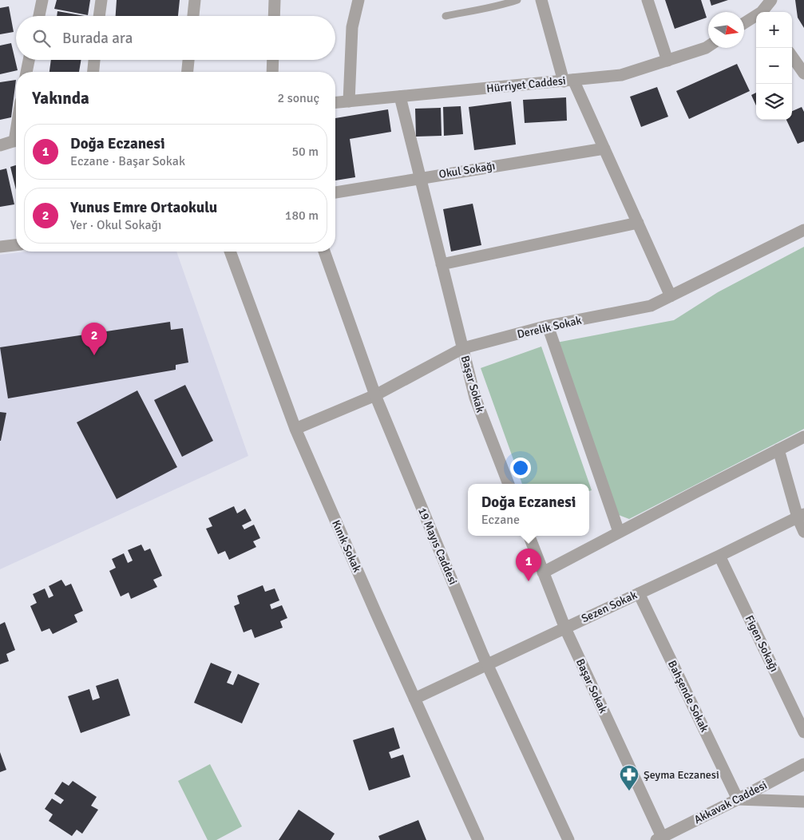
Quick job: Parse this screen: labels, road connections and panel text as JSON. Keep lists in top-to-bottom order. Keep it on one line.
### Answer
{"streets":{"street":["Hürriyet Caddesi","Okul Sokağı","Derelik Sokak","Başar Sokak","Kınık Sokak","19 Mayıs Caddesi","Sezen Sokak","Figen Sokağı","Bahşende Sokak","Akkavak Caddesi"]},"crossings":[["Hürriyet Caddesi","Başar Sokak"],["Okul Sokağı","Başar Sokak"],["Derelik Sokak","Başar Sokak"],["Derelik Sokak","Kınık Sokak"],["Derelik Sokak","19 Mayıs Caddesi"],["Başar Sokak","Sezen Sokak"],["Başar Sokak","Akkavak Caddesi"],["Kınık Sokak","Sezen Sokak"],["19 Mayıs Caddesi","Sezen Sokak"],["Sezen Sokak","Figen Sokağı"],["Sezen Sokak","Bahşende Sokak"],["Bahşende Sokak","Akkavak Caddesi"]],"places":{"pharmacy":["Şeyma Eczanesi"]},"north":"right","page":{"map_buttons":["+","−"],"search":"Burada ara","heading":["Yakında","2 sonuç"],"list":[{"mark":"1","name":"Doğa Eczanesi","note":"Eczane · Başar Sokak","value":"50 m"},{"mark":"2","name":"Yunus Emre Ortaokulu","note":"Yer · Okul Sokağı","value":"180 m"}],"pins":["2","1"],"popup":["Doğa Eczanesi","Eczane"]}}
